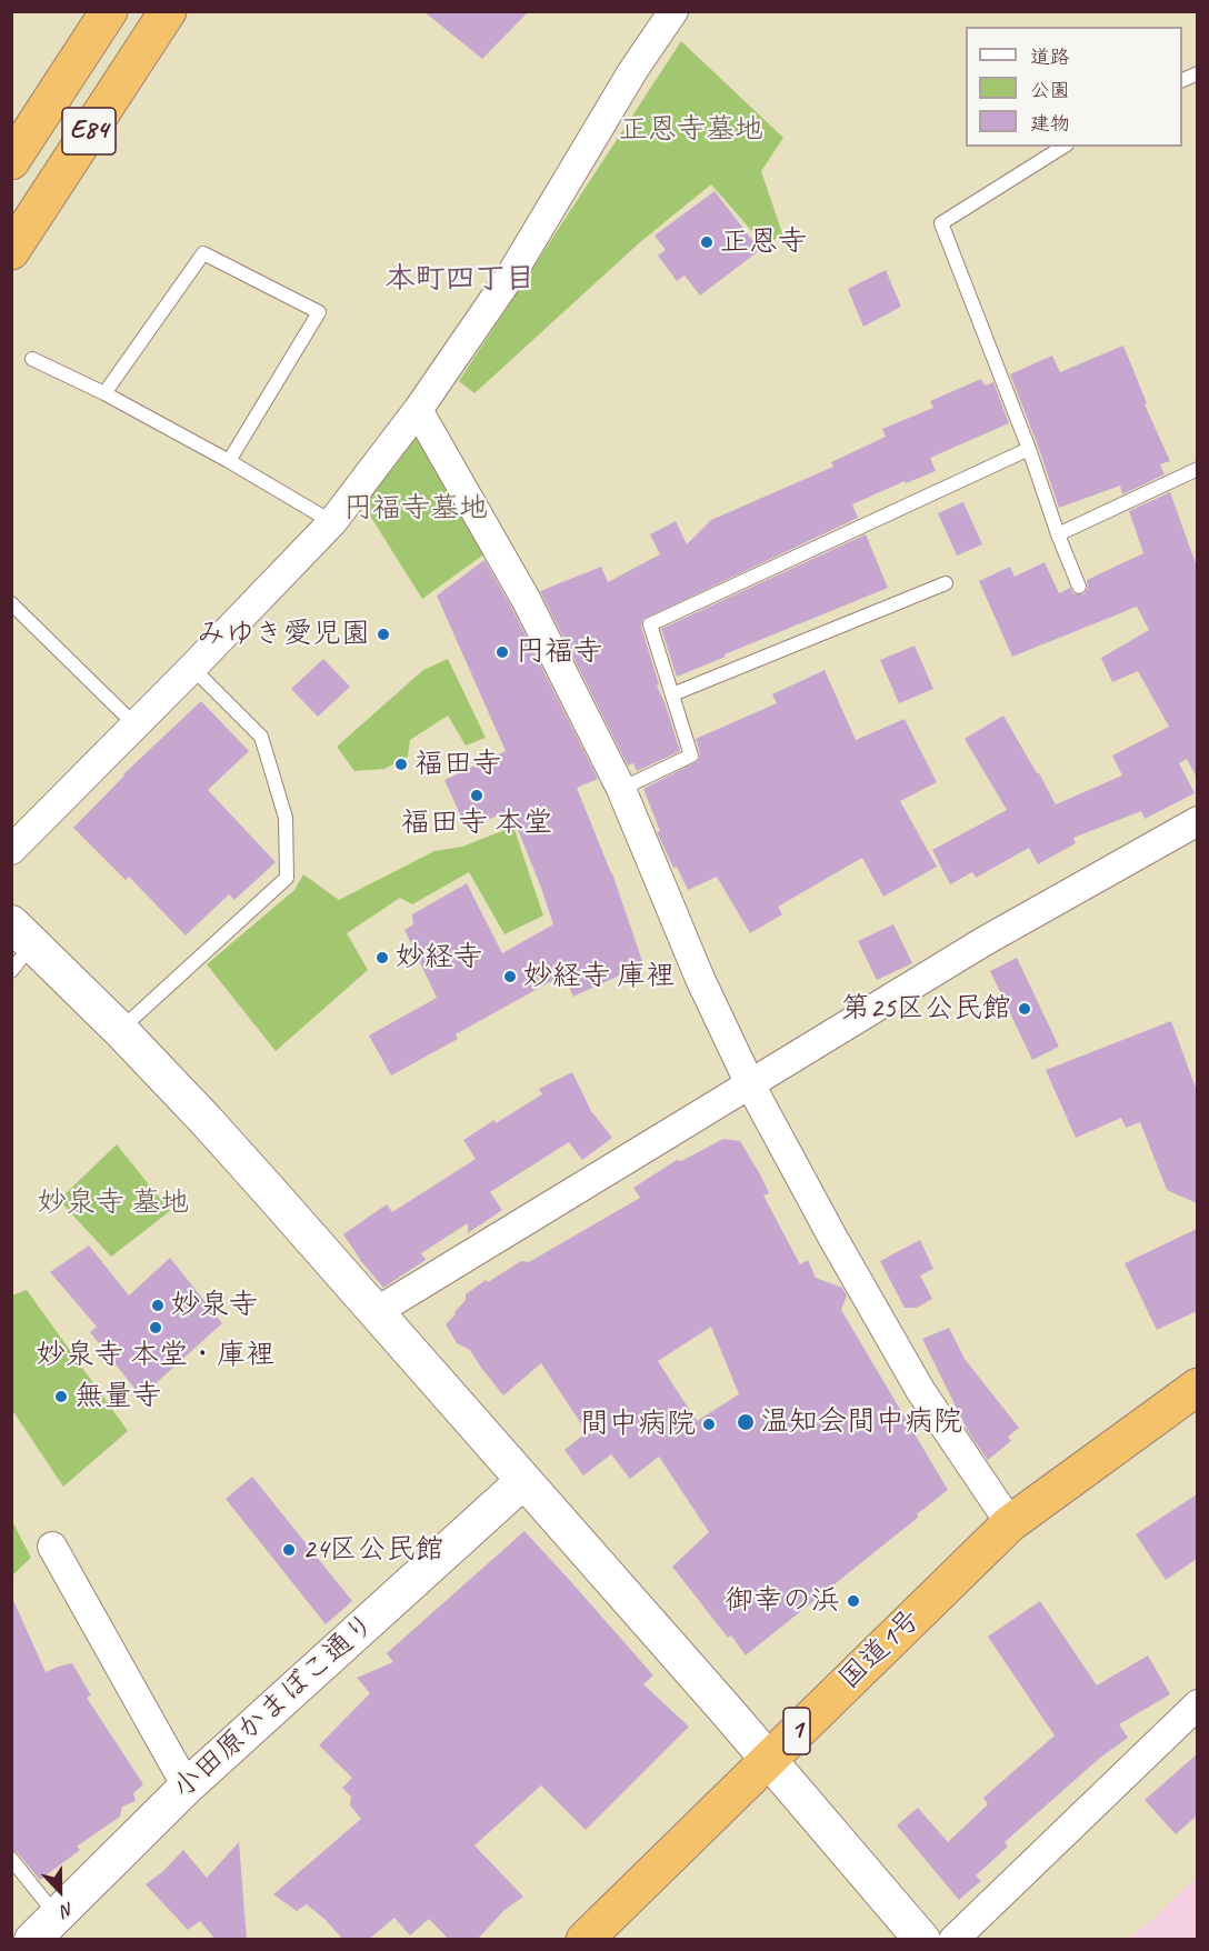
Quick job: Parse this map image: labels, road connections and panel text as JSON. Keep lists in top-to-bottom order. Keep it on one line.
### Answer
{"streets":{"highway":["E84","国道1号","1"],"street":["小田原かまぼこ通り"]},"districts":["本町四丁目"],"parks":["正恩寺墓地","円福寺墓地","妙泉寺 墓地"],"places":["正恩寺","みゆき愛児園","円福寺","福田寺","福田寺 本堂","妙経寺","妙経寺 庫裡","第25区公民館","妙泉寺","妙泉寺 本堂・庫裡","無量寺","温知会間中病院","間中病院","24区公民館","御幸の浜"],"legend":["道路","公園","建物"],"north":"bottom"}
